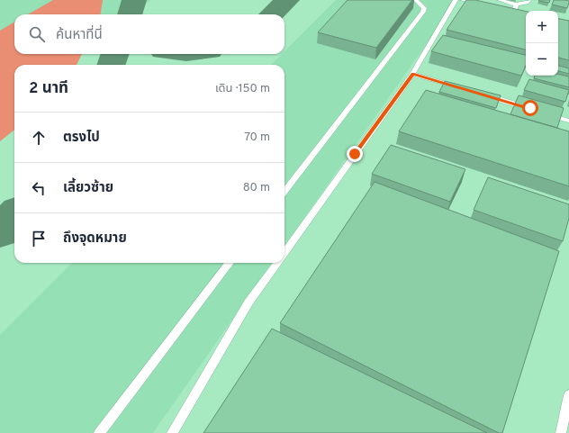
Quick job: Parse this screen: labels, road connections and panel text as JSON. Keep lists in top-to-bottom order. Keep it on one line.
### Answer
{"page":{"map_buttons":["+","−"],"search":"ค้นหาที่นี่","heading":["2 นาที","เดิน · 150 m"],"list":[["ตรงไป","70 m"],["เลี้ยวซ้าย","80 m"],"ถึงจุดหมาย"]}}
